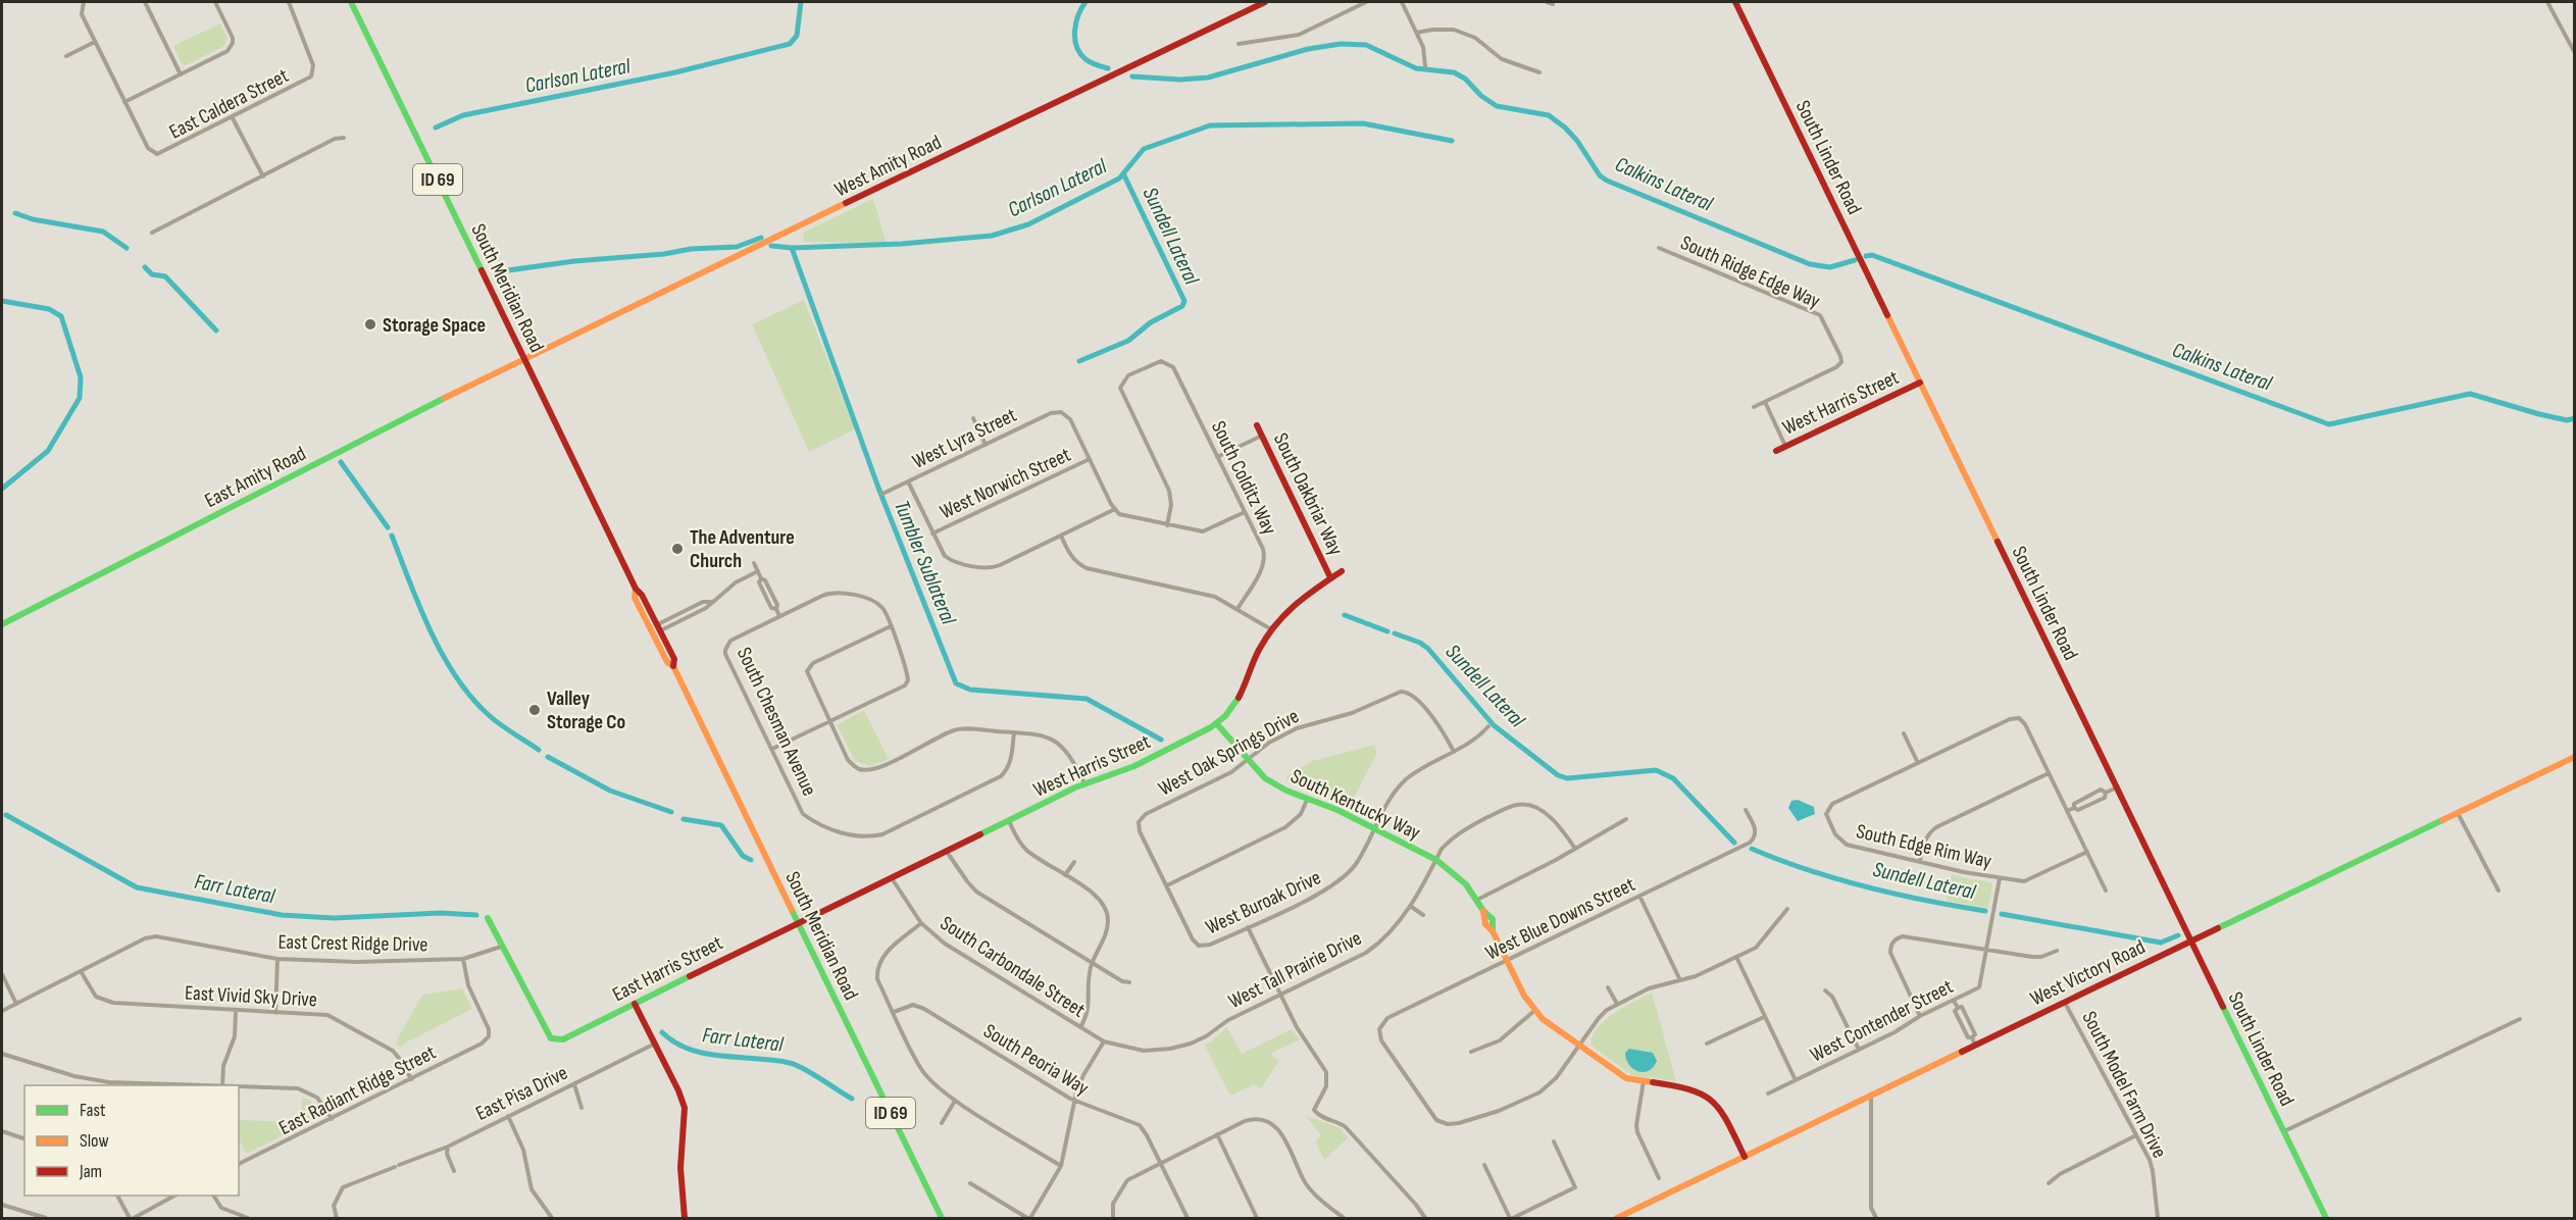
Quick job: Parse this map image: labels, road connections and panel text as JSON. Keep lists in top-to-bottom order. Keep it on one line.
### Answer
{"streets":{"main road":["South Linder Road","West Amity Road","ID 69","South Meridian Road","West Harris Street","East Amity Road","South Oakbriar Way","South Kentucky Way","East Harris Street","West Victory Road"],"street":["East Caldera Street","South Ridge Edge Way","West Lyra Street","South Colditz Way","West Norwich Street","South Chesman Avenue","West Oak Springs Drive","South Edge Rim Way","West Buroak Drive","West Blue Downs Street","East Crest Ridge Drive","South Carbondale Street","West Tall Prairie Drive","East Vivid Sky Drive","West Contender Street","South Peoria Way","South Model Farm Drive","East Radiant Ridge Street","East Pisa Drive"]},"crossings":[["South Linder Road","West Harris Street"],["South Linder Road","West Victory Road"],["West Amity Road","South Meridian Road"],["West Amity Road","East Amity Road"],["South Meridian Road","West Harris Street"],["South Meridian Road","East Amity Road"],["South Meridian Road","East Harris Street"],["West Harris Street","South Oakbriar Way"],["West Harris Street","South Kentucky Way"],["West Harris Street","South Carbondale Street"],["West Harris Street","East Harris Street"],["West Lyra Street","West Norwich Street"],["West Oak Springs Drive","South Kentucky Way"],["West Oak Springs Drive","West Buroak Drive"],["South Kentucky Way","West Buroak Drive"],["South Kentucky Way","West Blue Downs Street"],["South Kentucky Way","West Tall Prairie Drive"],["South Kentucky Way","West Victory Road"],["East Crest Ridge Drive","East Harris Street"],["East Crest Ridge Drive","East Vivid Sky Drive"],["East Crest Ridge Drive","East Radiant Ridge Street"],["South Carbondale Street","West Tall Prairie Drive"],["West Victory Road","South Model Farm Drive"],["East Vivid Sky Drive","East Radiant Ridge Street"]],"water":["Carlson Lateral","Calkins Lateral","Sundell Lateral","Tumbler Sublateral","Farr Lateral"],"places":["Storage Space","The Adventure Church","Valley Storage Co"],"legend":["Fast","Slow","Jam"]}
